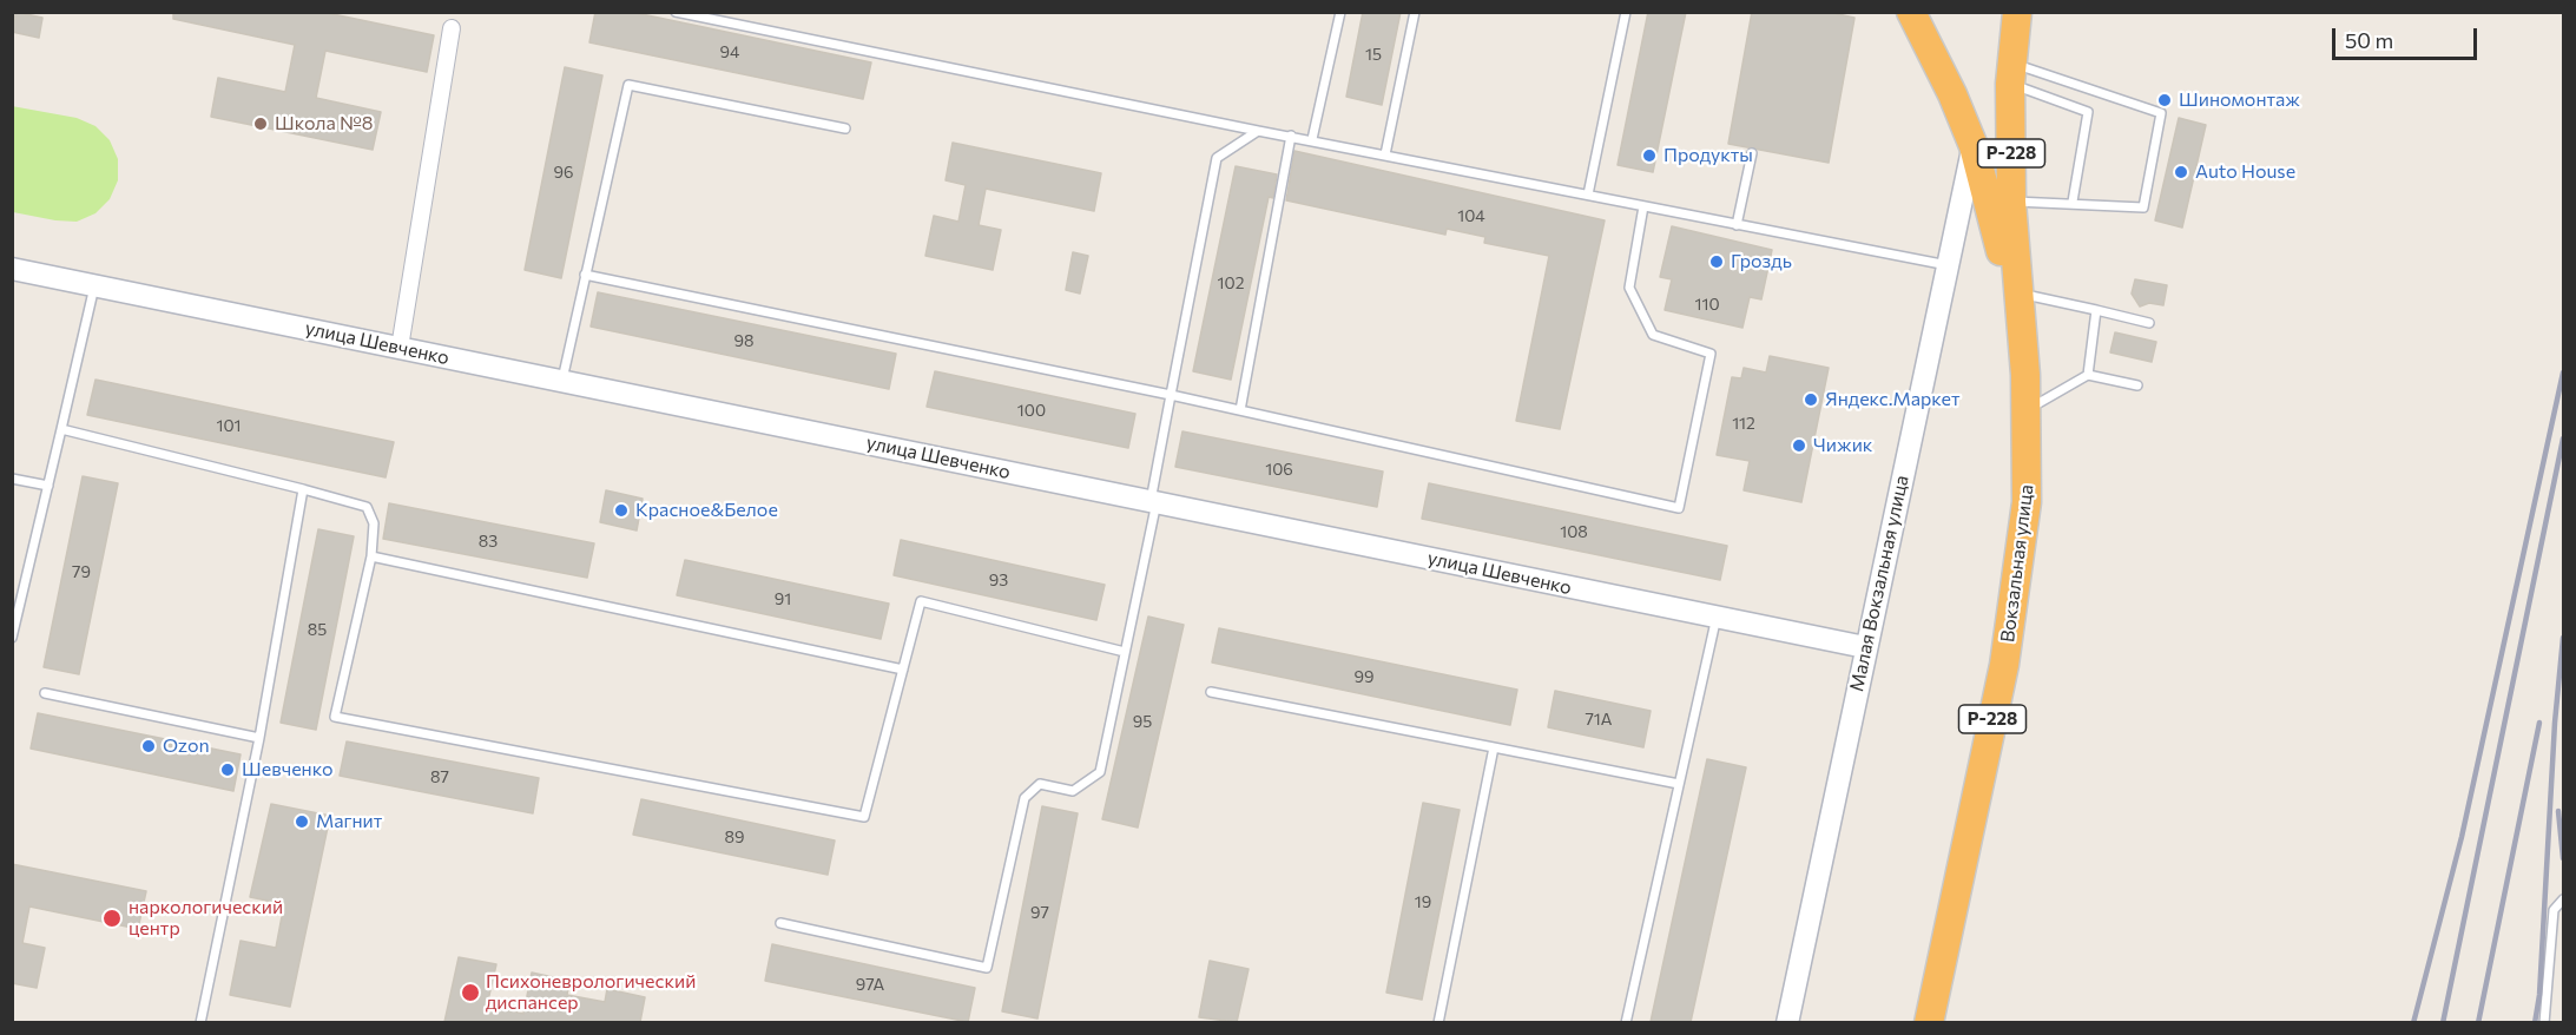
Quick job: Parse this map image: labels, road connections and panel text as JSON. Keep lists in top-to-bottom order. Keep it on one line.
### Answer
{"streets":{"highway":["Р-228","Вокзальная улица"],"street":["улица Шевченко","Малая Вокзальная улица"]},"crossings":[["Р-228","Вокзальная улица"],["Р-228","Малая Вокзальная улица"],["улица Шевченко","Малая Вокзальная улица"]],"places":["Шиномонтаж","Школа №8","Продукты","Auto House","Гроздь","Яндекс.Маркет","Чижик","Красное&Белое","Ozon","Шевченко","Магнит","наркологический центр","Психоневрологический диспансер"],"house_numbers":["94","15","96","104","102","110","98","100","112","101","106","108","83","79","93","91","85","99","71А","95","87","89","19","97","97А"],"scale_bar":"50 m"}
